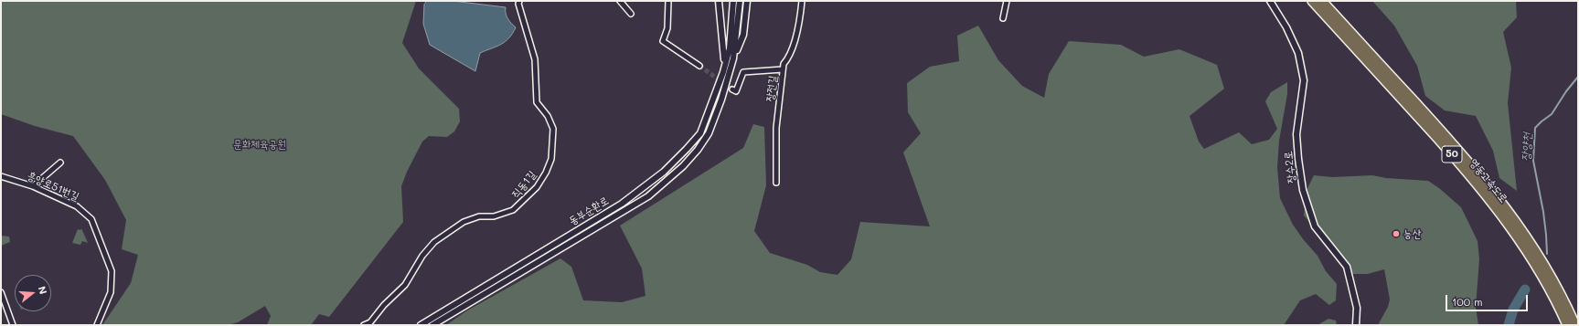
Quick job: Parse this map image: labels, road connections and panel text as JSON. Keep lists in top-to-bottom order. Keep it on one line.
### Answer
{"streets":{"highway":["50","영동고속도로"],"street":["장전길","장수2로","직동1길","흥양로51번길","동부순환로"]},"water":["장양천"],"parks":["문화체육공원"],"places":["능산"],"scale_bar":"100 m","north":"right"}
